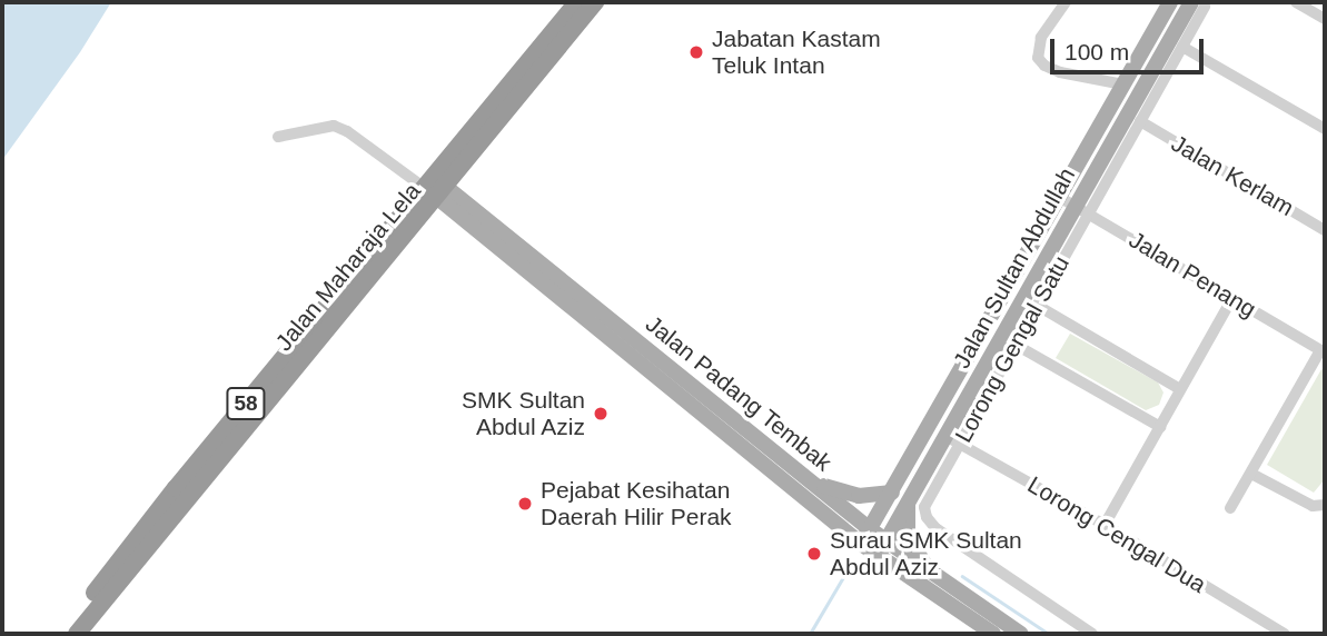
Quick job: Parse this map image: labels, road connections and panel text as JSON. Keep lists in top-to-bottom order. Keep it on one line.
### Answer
{"streets":{"highway":["Jalan Maharaja Lela","58"],"main road":["Jalan Sultan Abdullah","Jalan Padang Tembak"],"street":["Jalan Kerlam","Jalan Penang","Lorong Gengal Satu","Lorong Cengal Dua"]},"crossings":[["Jalan Kerlam","Lorong Gengal Satu"],["Jalan Maharaja Lela","Jalan Padang Tembak"],["Jalan Sultan Abdullah","Jalan Penang"],["Jalan Sultan Abdullah","Lorong Gengal Satu"],["Jalan Sultan Abdullah","Jalan Padang Tembak"],["Jalan Sultan Abdullah","Lorong Cengal Dua"],["Jalan Penang","Lorong Gengal Satu"],["Lorong Gengal Satu","Lorong Cengal Dua"]],"places":["Jabatan Kastam Teluk Intan","SMK Sultan Abdul Aziz","Pejabat Kesihatan Daerah Hilir Perak","Surau SMK Sultan Abdul Aziz"],"scale_bar":"100 m"}
